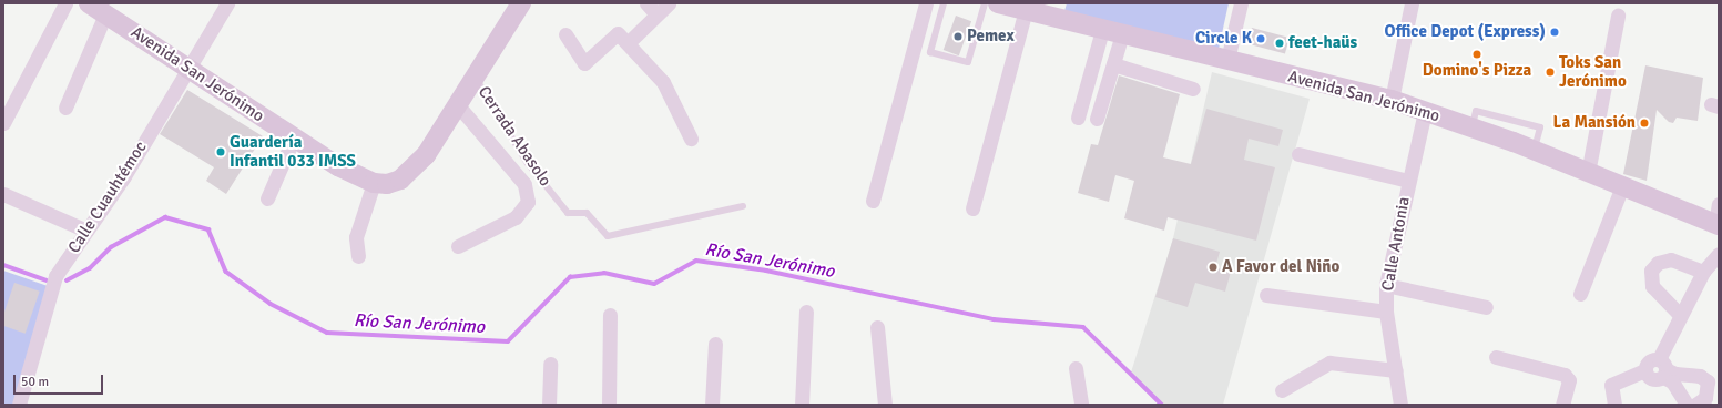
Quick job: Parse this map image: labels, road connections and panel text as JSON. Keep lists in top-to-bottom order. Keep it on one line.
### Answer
{"streets":{"main road":["Avenida San Jerónimo"],"street":["Calle Cuauhtémoc","Calle Antonia"],"lane":["Cerrada Abasolo"]},"crossings":[["Avenida San Jerónimo","Calle Cuauhtémoc"],["Avenida San Jerónimo","Calle Antonia"]],"water":["Río San Jerónimo"],"places":["Office Depot (Express)","Pemex","Circle K","feet-haüs","Domino's Pizza","Toks San Jerónimo","La Mansión","Guardería Infantil 033 IMSS","A Favor del Niño"],"scale_bar":"50 m"}
